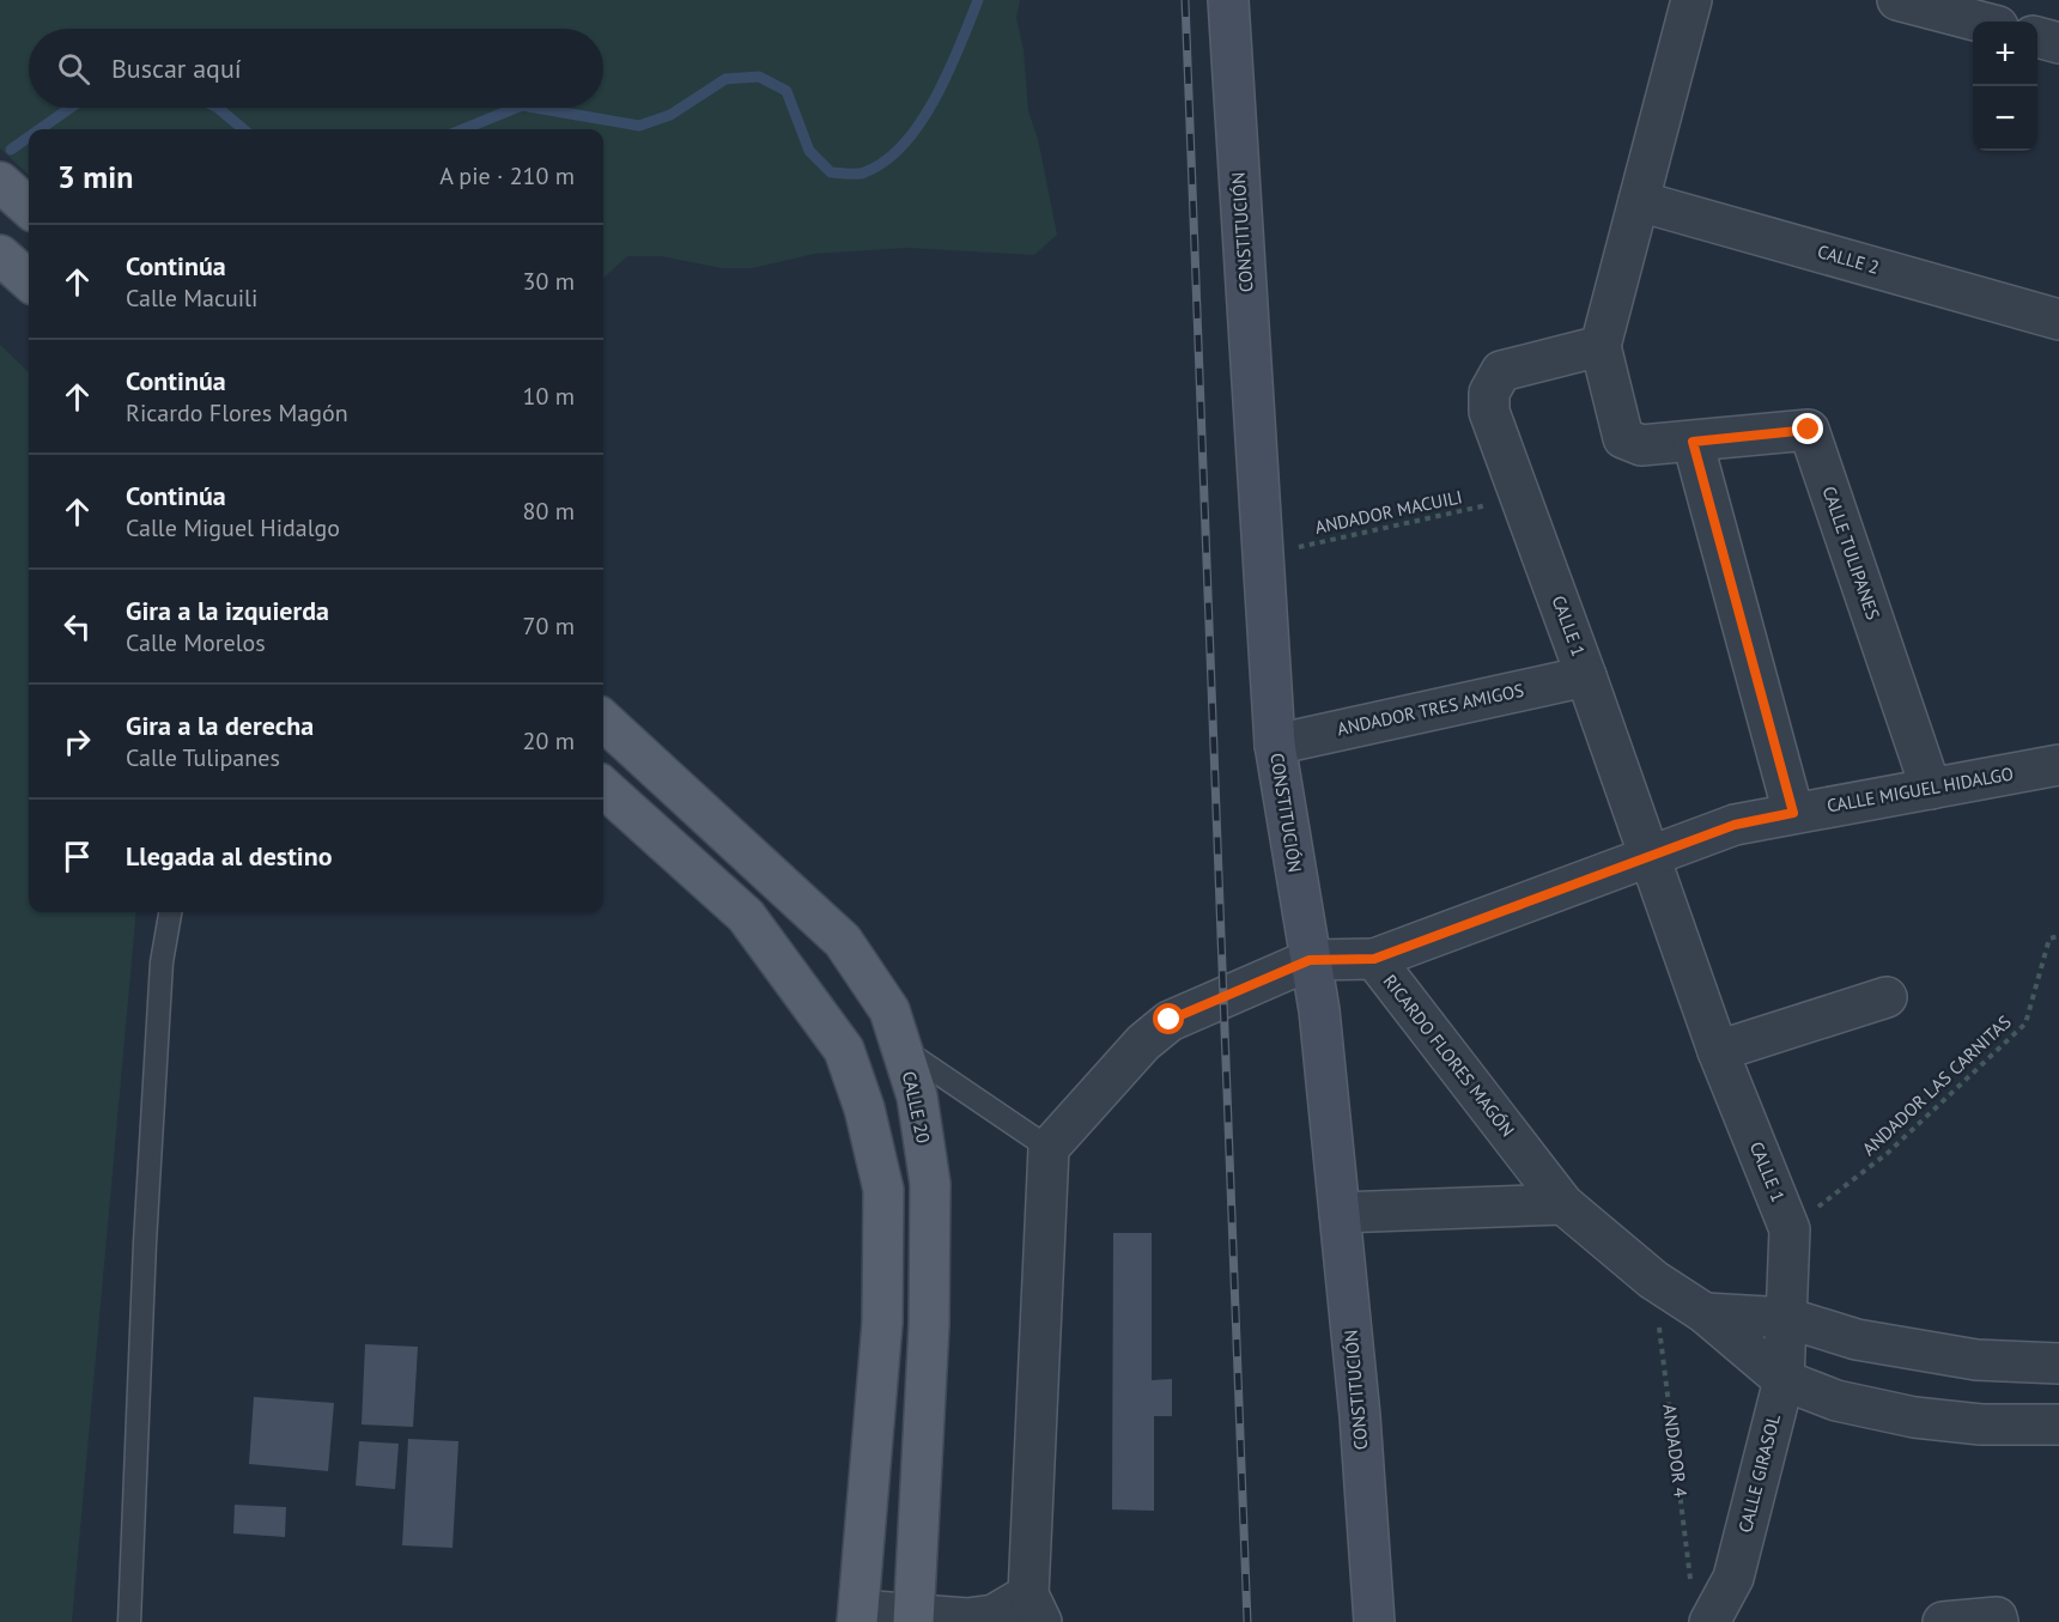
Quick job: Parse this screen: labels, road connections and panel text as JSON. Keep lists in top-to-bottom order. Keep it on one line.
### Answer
{"streets":{"main road":["CONSTITUCIÓN","CALLE 20"],"street":["CALLE 2","CALLE TULIPANES","CALLE 1","ANDADOR TRES AMIGOS","CALLE MIGUEL HIDALGO","RICARDO FLORES MAGÓN","CALLE GIRASOL"],"path":["ANDADOR MACUILI","ANDADOR LAS CARNITAS","ANDADOR 4"]},"crossings":[["CONSTITUCIÓN","ANDADOR MACUILI"],["CONSTITUCIÓN","ANDADOR TRES AMIGOS"],["CONSTITUCIÓN","RICARDO FLORES MAGÓN"],["ANDADOR MACUILI","CALLE 1"],["CALLE TULIPANES","CALLE MIGUEL HIDALGO"],["CALLE 1","ANDADOR TRES AMIGOS"],["CALLE 1","CALLE MIGUEL HIDALGO"],["CALLE 1","RICARDO FLORES MAGÓN"],["CALLE 1","ANDADOR LAS CARNITAS"],["CALLE 1","CALLE GIRASOL"],["CALLE MIGUEL HIDALGO","RICARDO FLORES MAGÓN"],["RICARDO FLORES MAGÓN","ANDADOR 4"],["RICARDO FLORES MAGÓN","CALLE GIRASOL"],["ANDADOR 4","CALLE GIRASOL"]],"page":{"map_buttons":["+","−"],"search":"Buscar aquí","heading":["3 min","A pie · 210 m"],"list":[["Continúa","Calle Macuili","30 m"],["Continúa","Ricardo Flores Magón","10 m"],["Continúa","Calle Miguel Hidalgo","80 m"],["Gira a la izquierda","Calle Morelos","70 m"],["Gira a la derecha","Calle Tulipanes","20 m"],"Llegada al destino"]}}
